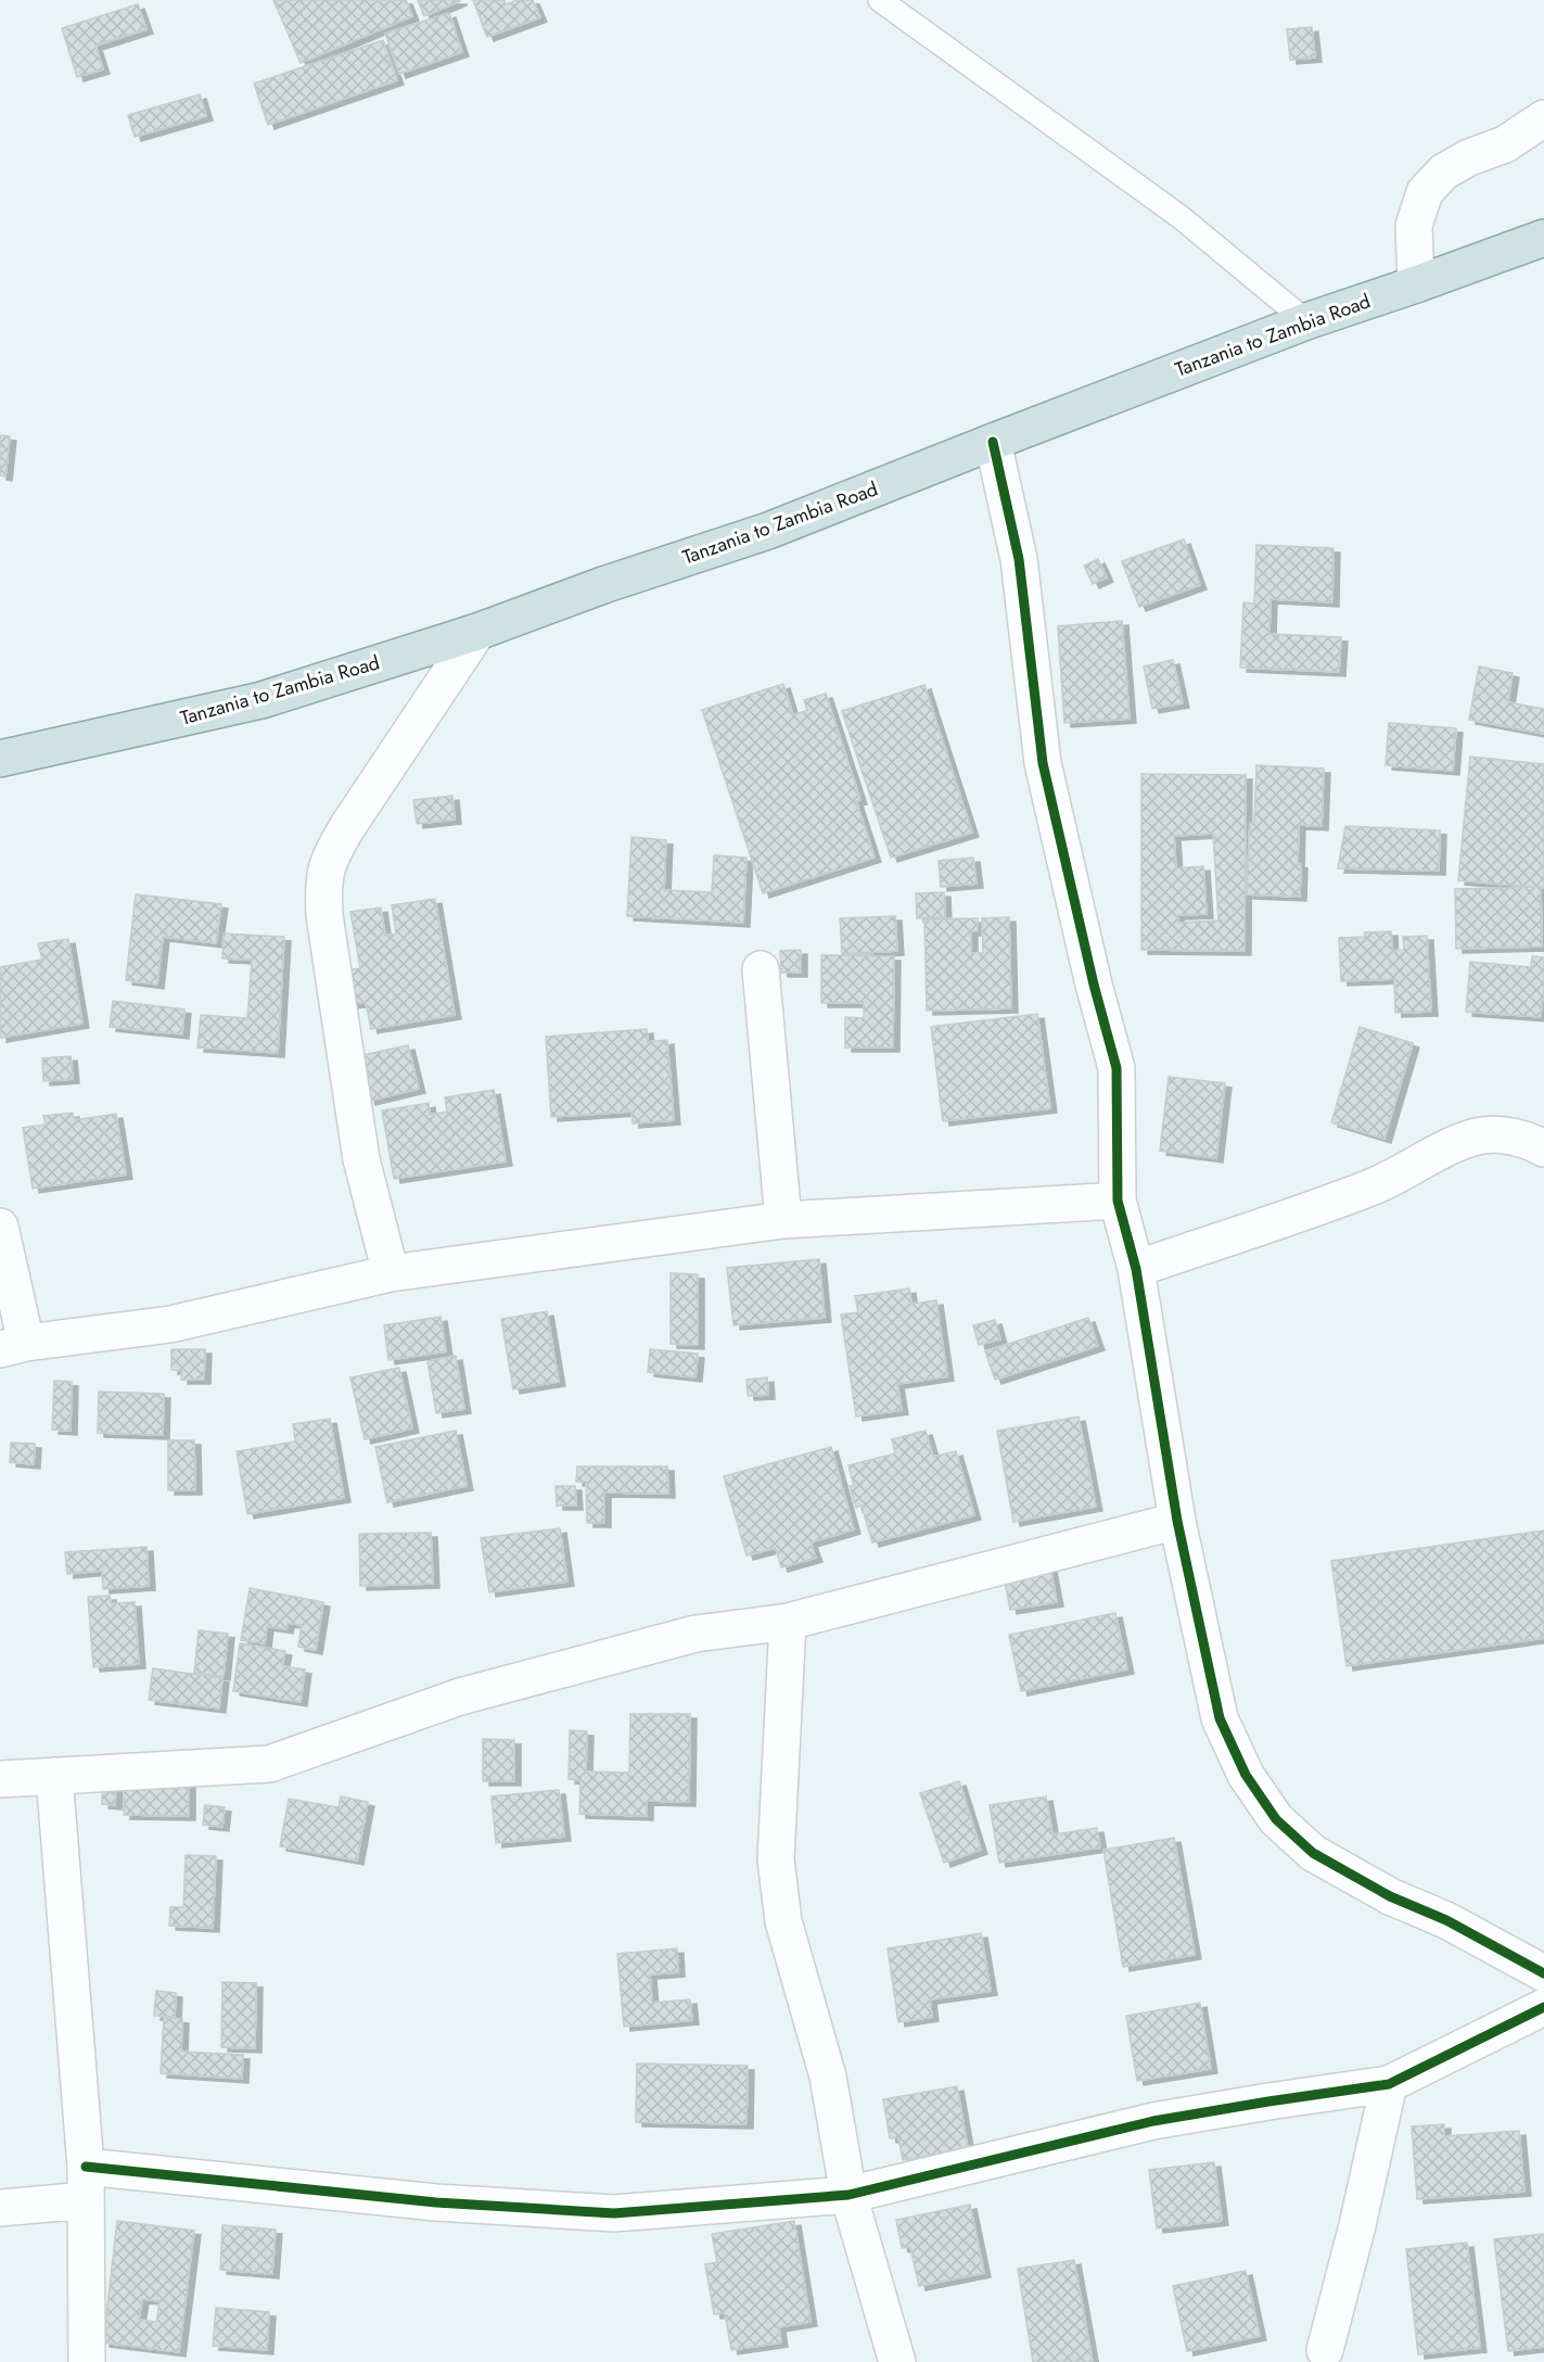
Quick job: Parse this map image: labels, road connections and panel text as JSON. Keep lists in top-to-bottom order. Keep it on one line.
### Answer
{"streets":{"highway":["Tanzania to Zambia Road"]}}
